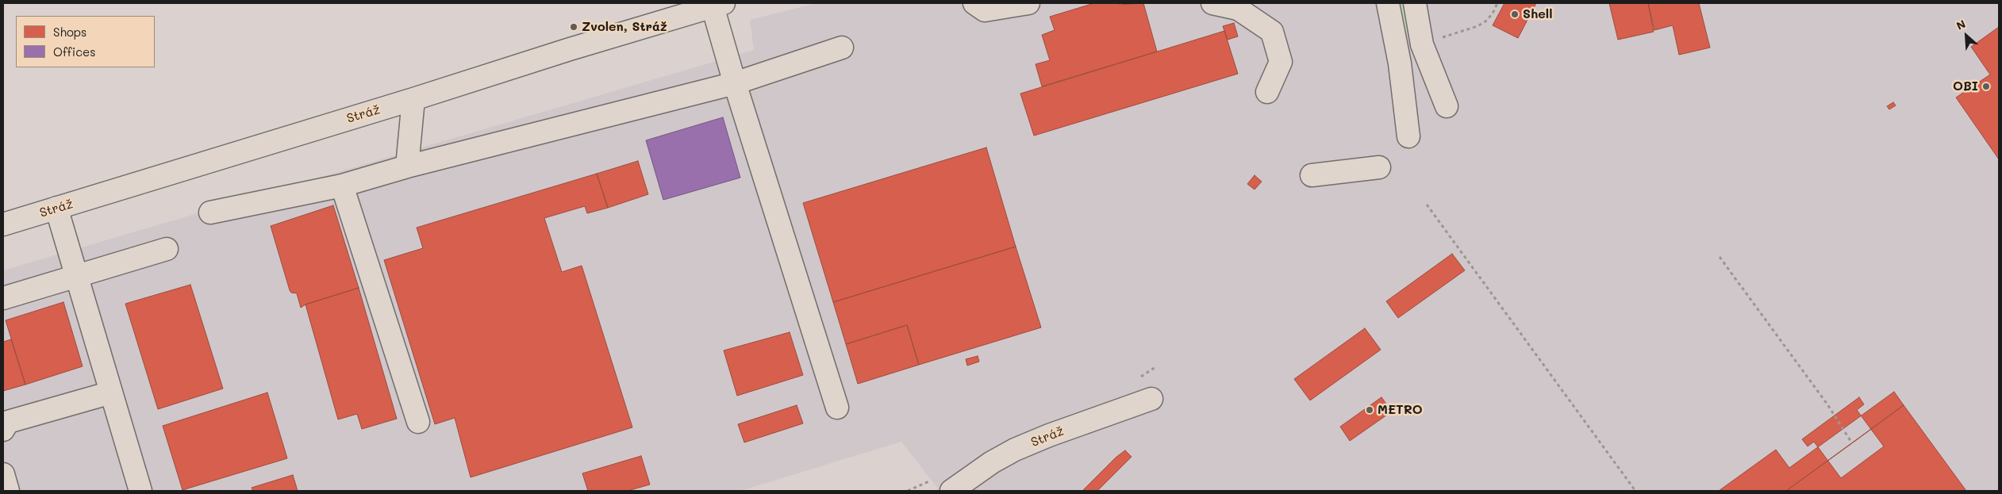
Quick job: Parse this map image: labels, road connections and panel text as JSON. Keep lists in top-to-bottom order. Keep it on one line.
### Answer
{"streets":{"street":["Stráž"]},"places":["Shell","Zvolen, Stráž","OBI","METRO"],"legend":["Shops","Offices"],"north":"top left"}
